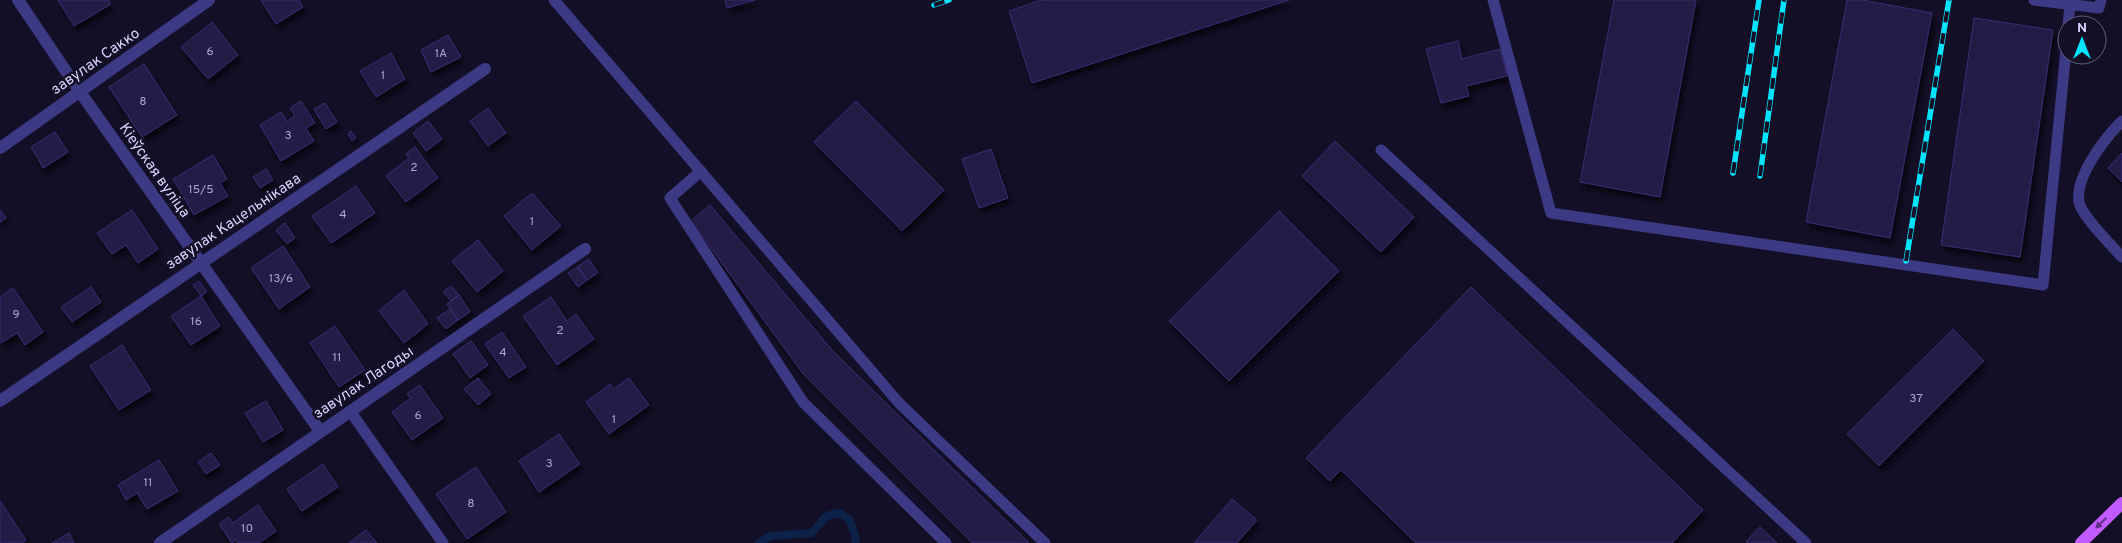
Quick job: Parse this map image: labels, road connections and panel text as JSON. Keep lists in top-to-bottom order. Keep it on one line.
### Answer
{"streets":{"street":["завулак Сакко","Кіеўская вуліца","завулак Кацельнікава","завулак Лагоды"]},"crossings":[["завулак Сакко","Кіеўская вуліца"],["Кіеўская вуліца","завулак Кацельнікава"],["Кіеўская вуліца","завулак Лагоды"]],"house_numbers":["6","1А","1","8","3","2","15/5","4","1","13/6","9","16","2","4","11","37","6","1","3","11","8","10"],"north":"top"}
